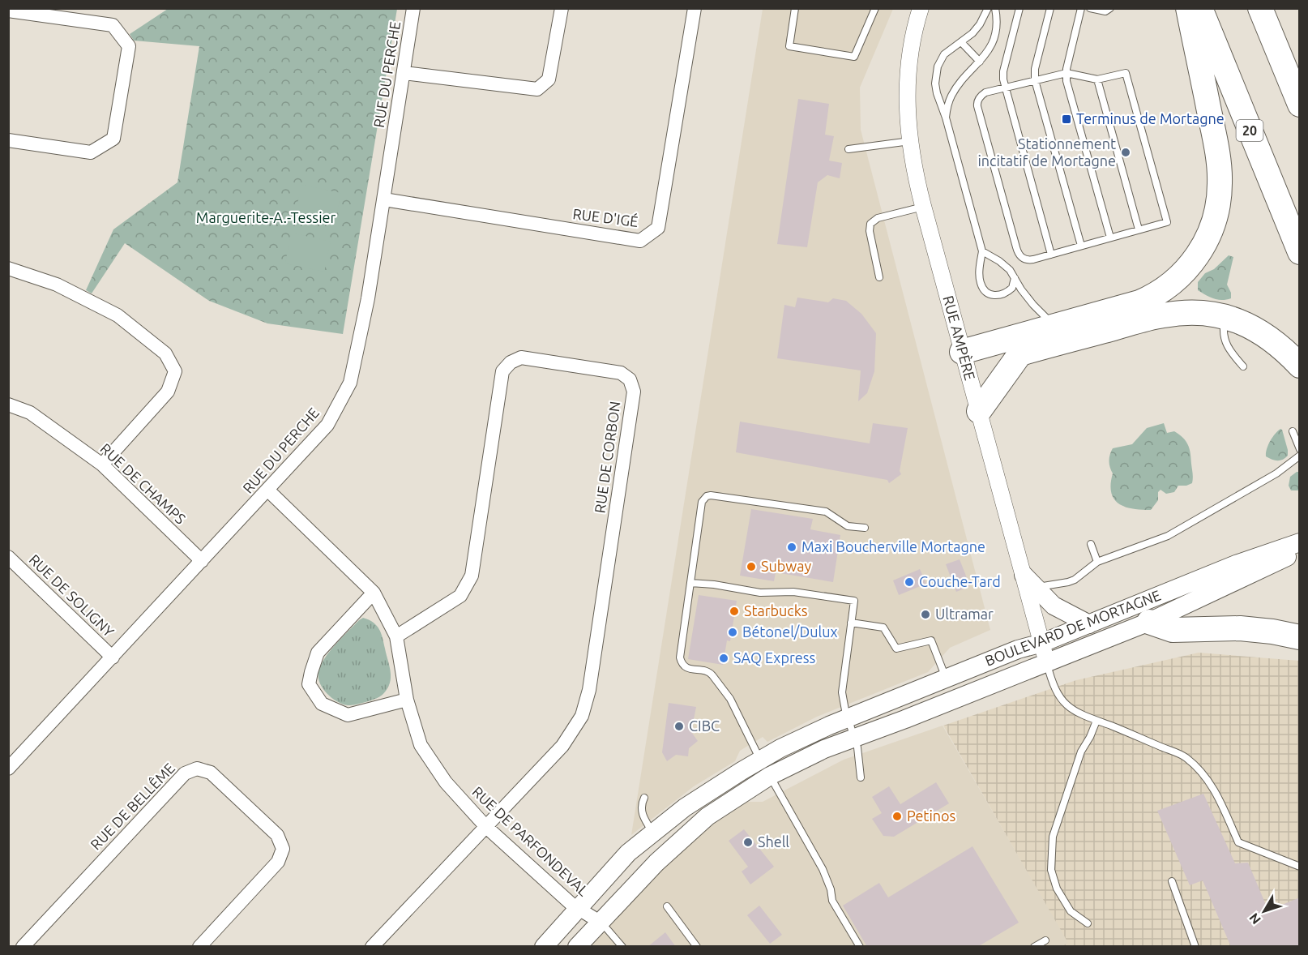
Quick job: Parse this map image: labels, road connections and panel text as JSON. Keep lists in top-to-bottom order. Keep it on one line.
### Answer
{"streets":{"highway":["20"],"main road":["BOULEVARD DE MORTAGNE"],"street":["RUE DU PERCHE","RUE D'IGÉ","RUE AMPÈRE","RUE DE CORBON","RUE DE CHAMPS","RUE DE SOLIGNY","RUE DE BELLÊME","RUE DE PARFONDEVAL"]},"crossings":[["RUE DU PERCHE","RUE D'IGÉ"],["RUE DU PERCHE","RUE DE CHAMPS"],["RUE DU PERCHE","RUE DE SOLIGNY"],["RUE DU PERCHE","RUE DE PARFONDEVAL"],["RUE AMPÈRE","BOULEVARD DE MORTAGNE"],["RUE DE CORBON","RUE DE PARFONDEVAL"],["BOULEVARD DE MORTAGNE","RUE DE PARFONDEVAL"]],"parks":["Marguerite-A.-Tessier"],"places":{"transit":["Terminus de Mortagne"],"other":["Stationnement incitatif de Mortagne","Maxi Boucherville Mortagne","Subway","Couche-Tard","Starbucks","Ultramar","Bétonel/Dulux","SAQ Express","CIBC","Petinos","Shell"]},"north":"bottom left"}
